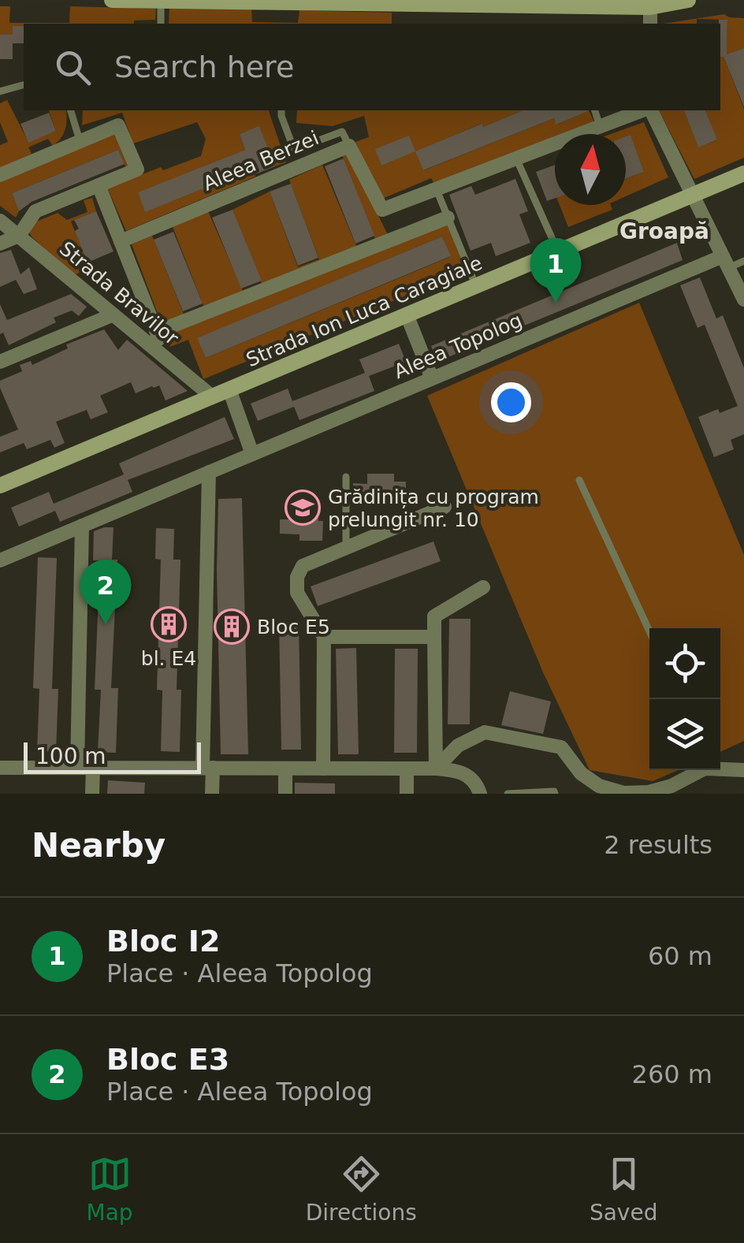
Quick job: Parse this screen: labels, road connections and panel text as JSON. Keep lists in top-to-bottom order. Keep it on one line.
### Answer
{"streets":{"street":["Aleea Berzei","Strada Bravilor","Strada Ion Luca Caragiale","Aleea Topolog"]},"crossings":[["Strada Bravilor","Strada Ion Luca Caragiale"]],"districts":["Groapă"],"places":{"school or university":["Grădinița cu program prelungit nr. 10"],"building":["bl. E4","Bloc E5"]},"scale_bar":"100 m","north":"top","page":{"search":"Search here","pins":["1","2"],"scale":"100 m","heading":["Nearby","2 results"],"list":[{"mark":"1","name":"Bloc I2","note":"Place · Aleea Topolog","value":"60 m"},{"mark":"2","name":"Bloc E3","note":"Place · Aleea Topolog","value":"260 m"}],"nav":["Map","Directions","Saved"]}}
